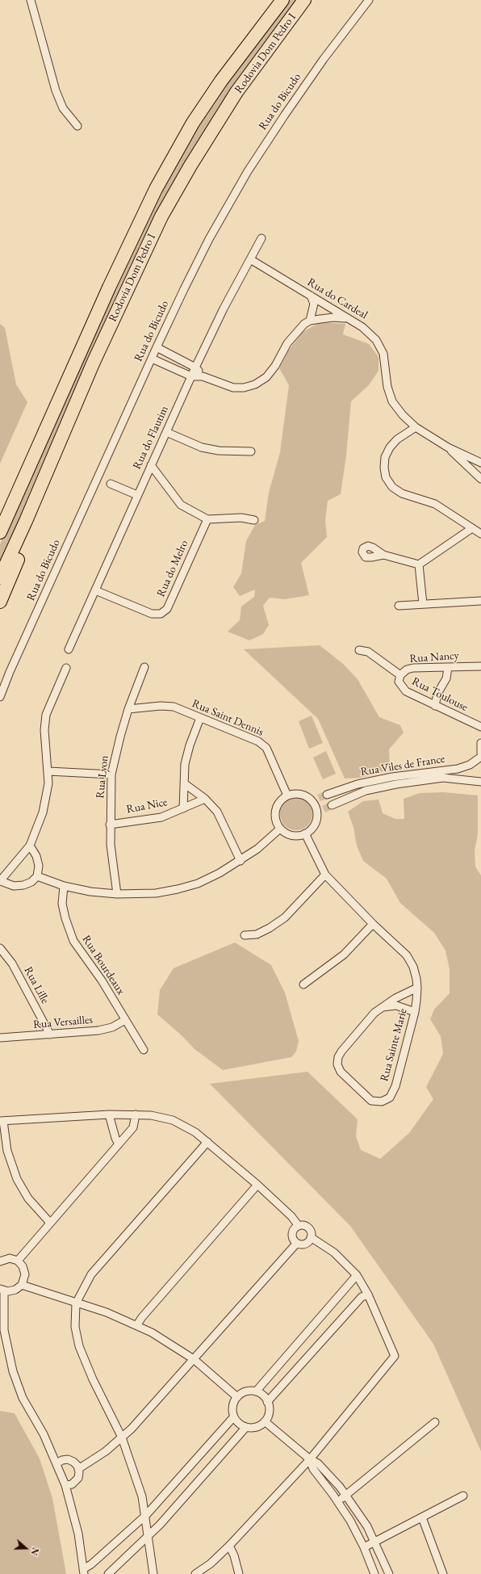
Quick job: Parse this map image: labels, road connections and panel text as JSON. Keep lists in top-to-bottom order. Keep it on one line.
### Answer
{"streets":{"highway":["Rodovia Dom Pedro I"],"street":["Rua do Bicudo","Rua do Cardeal","Rua do Flautim","Rua do Melro","Rua Nancy","Rua Toulouse","Rua Saint Dennis","Rua Viles de France","Rua Lyon","Rua Nice","Rua Bourdeaux","Rua Lille","Rua Versailles","Rua Sainte Marie"]},"crossings":[["Rua do Cardeal","Rua do Flautim"],["Rua do Flautim","Rua do Melro"],["Rua Nancy","Rua Toulouse"],["Rua Saint Dennis","Rua Lyon"],["Rua Saint Dennis","Rua Sainte Marie"],["Rua Lyon","Rua Nice"],["Rua Bourdeaux","Rua Versailles"],["Rua Lille","Rua Versailles"]],"north":"right"}
